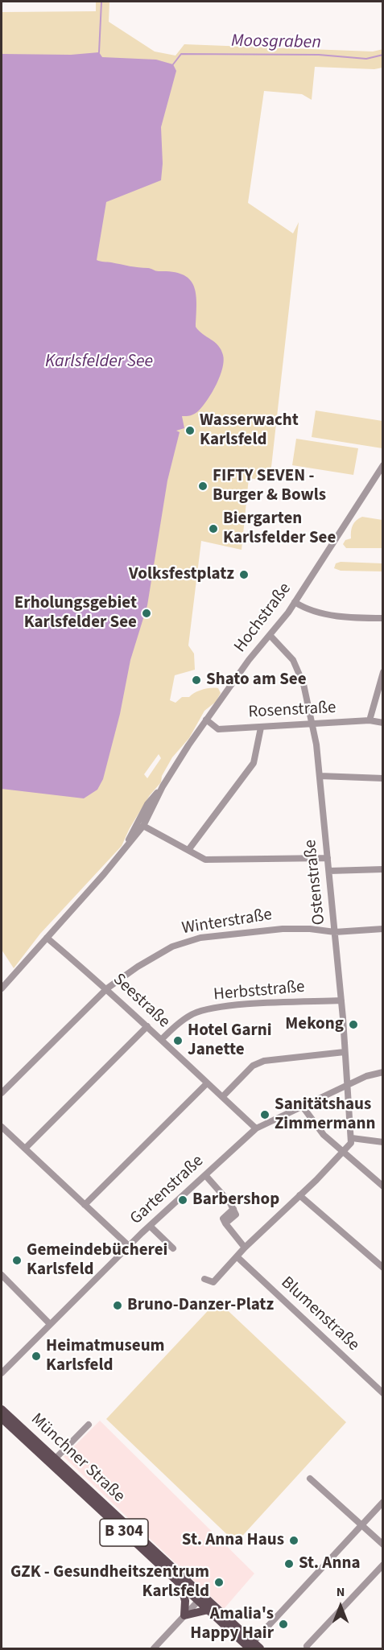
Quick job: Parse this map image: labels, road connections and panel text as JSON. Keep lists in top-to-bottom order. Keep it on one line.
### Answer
{"streets":{"main road":["Münchner Straße","B 304"],"street":["Hochstraße","Rosenstraße","Ostenstraße","Winterstraße","Herbststraße","Seestraße","Gartenstraße","Blumenstraße"]},"crossings":[["Hochstraße","Rosenstraße"],["Hochstraße","Ostenstraße"],["Hochstraße","Seestraße"],["Rosenstraße","Ostenstraße"],["Ostenstraße","Winterstraße"],["Ostenstraße","Herbststraße"],["Ostenstraße","Gartenstraße"],["Winterstraße","Seestraße"],["Herbststraße","Seestraße"],["Seestraße","Gartenstraße"]],"water":["Moosgraben","Karlsfelder See"],"places":["Wasserwacht Karlsfeld","FIFTY SEVEN - Burger & Bowls","Biergarten Karlsfelder See","Volksfestplatz","Erholungsgebiet Karlsfelder See","Shato am See","Mekong","Hotel Garni Janette","Sanitätshaus Zimmermann","Barbershop","Gemeindebücherei Karlsfeld","Bruno-Danzer-Platz","Heimatmuseum Karlsfeld","St. Anna Haus","St. Anna","GZK - Gesundheitszentrum Karlsfeld","Amalia's Happy Hair"],"north":"top"}
